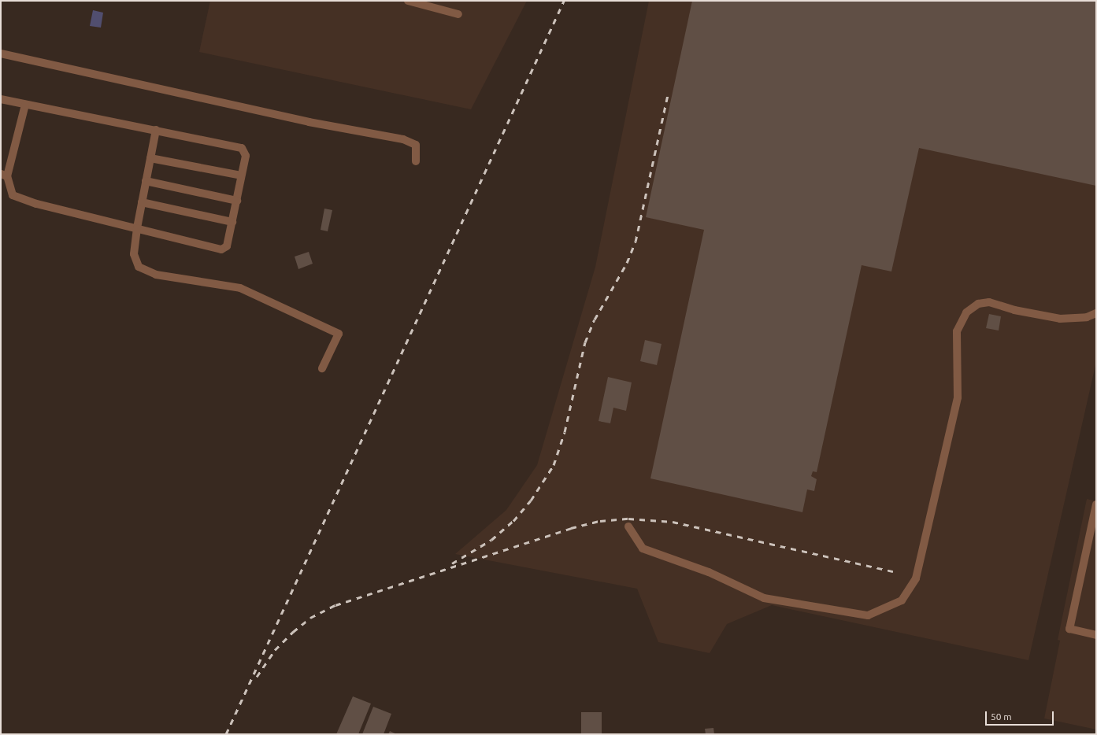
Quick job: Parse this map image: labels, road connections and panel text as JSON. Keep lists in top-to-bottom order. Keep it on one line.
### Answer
{"scale_bar":"50 m"}
